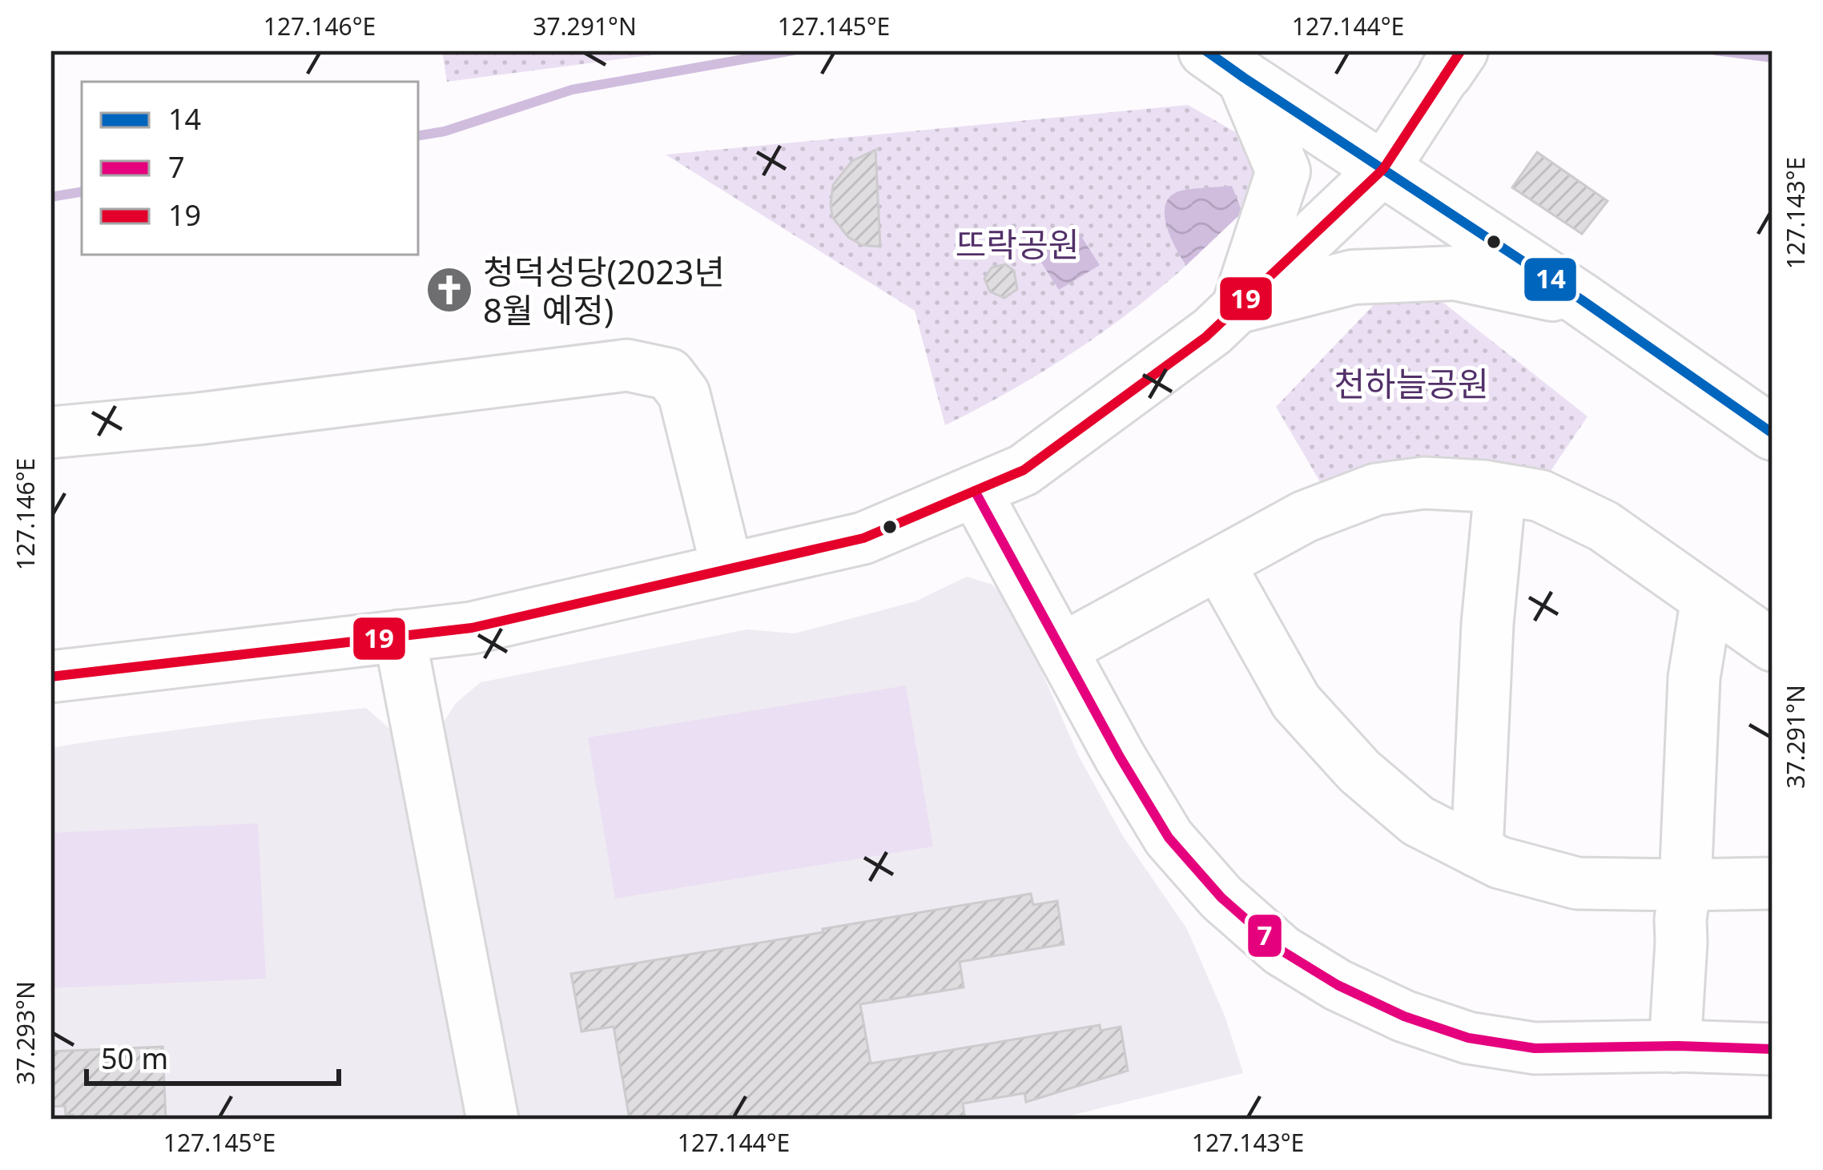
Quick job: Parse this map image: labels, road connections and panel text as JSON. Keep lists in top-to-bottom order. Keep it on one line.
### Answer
{"parks":["뜨락공원","천하늘공원"],"places":{"church":["청덕성당(2023년 8월 예정)"]},"lines":["transit line 14","transit line 19","transit line 7"],"legend":["14","7","19"],"scale_bar":"50 m","coordinates":["127.146°E","37.291°N","127.145°E","127.144°E","127.143°E","37.293°N"]}
